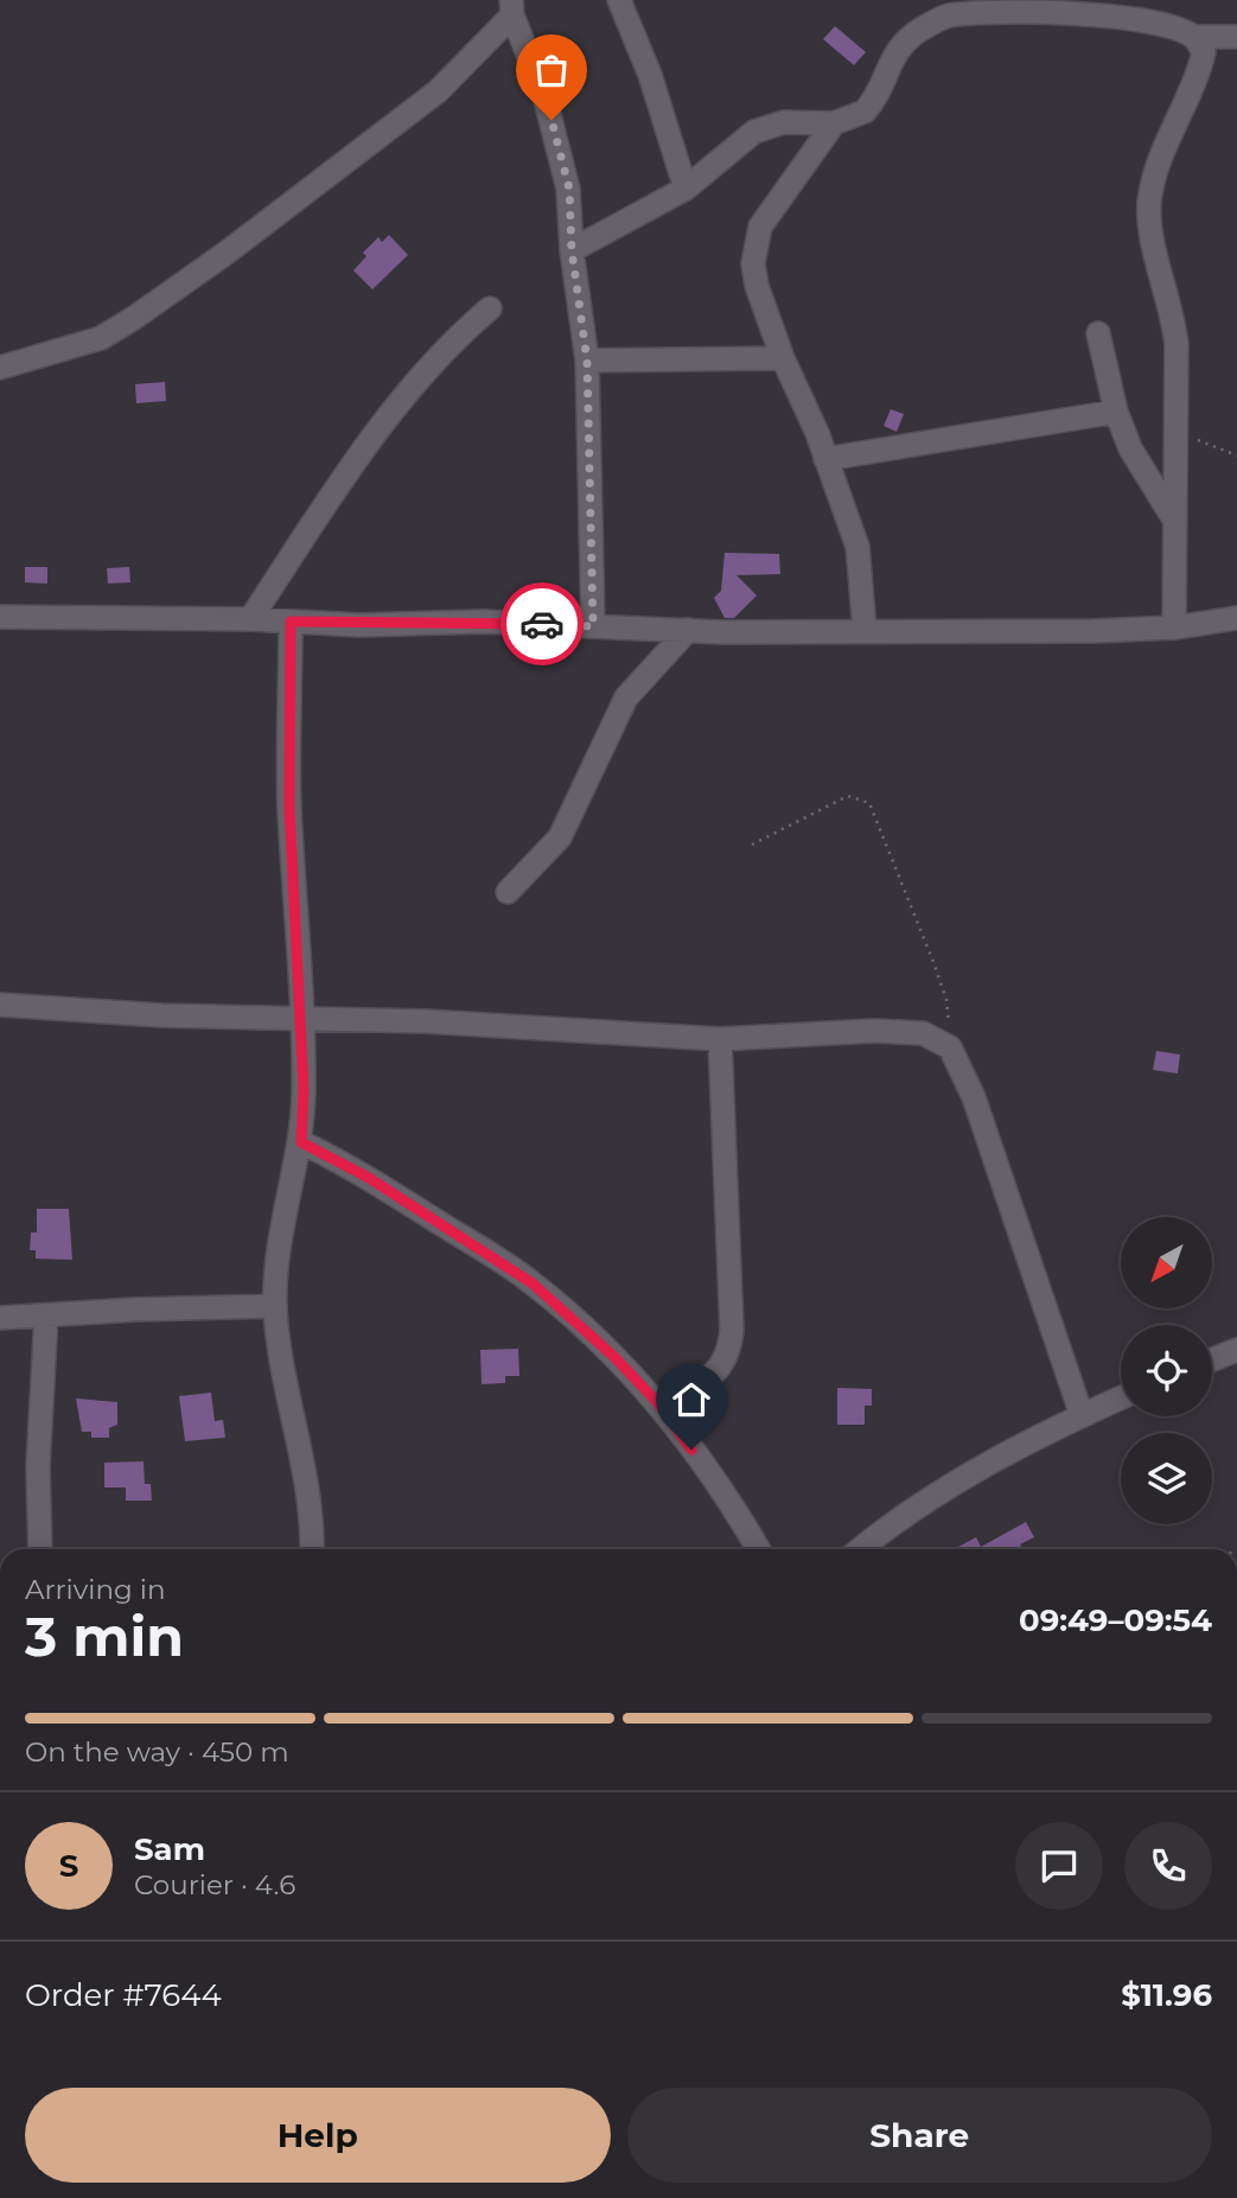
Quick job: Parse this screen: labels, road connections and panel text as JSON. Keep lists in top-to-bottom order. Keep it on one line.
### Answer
{"north":"bottom left","page":{"heading":["3 min","Arriving in","09:49–09:54"],"panel":["Sam","Courier · 4.6","Order #7644","$11.96"],"bar":"On the way · 450 m","round":"S","buttons":["Help","Share"]}}
